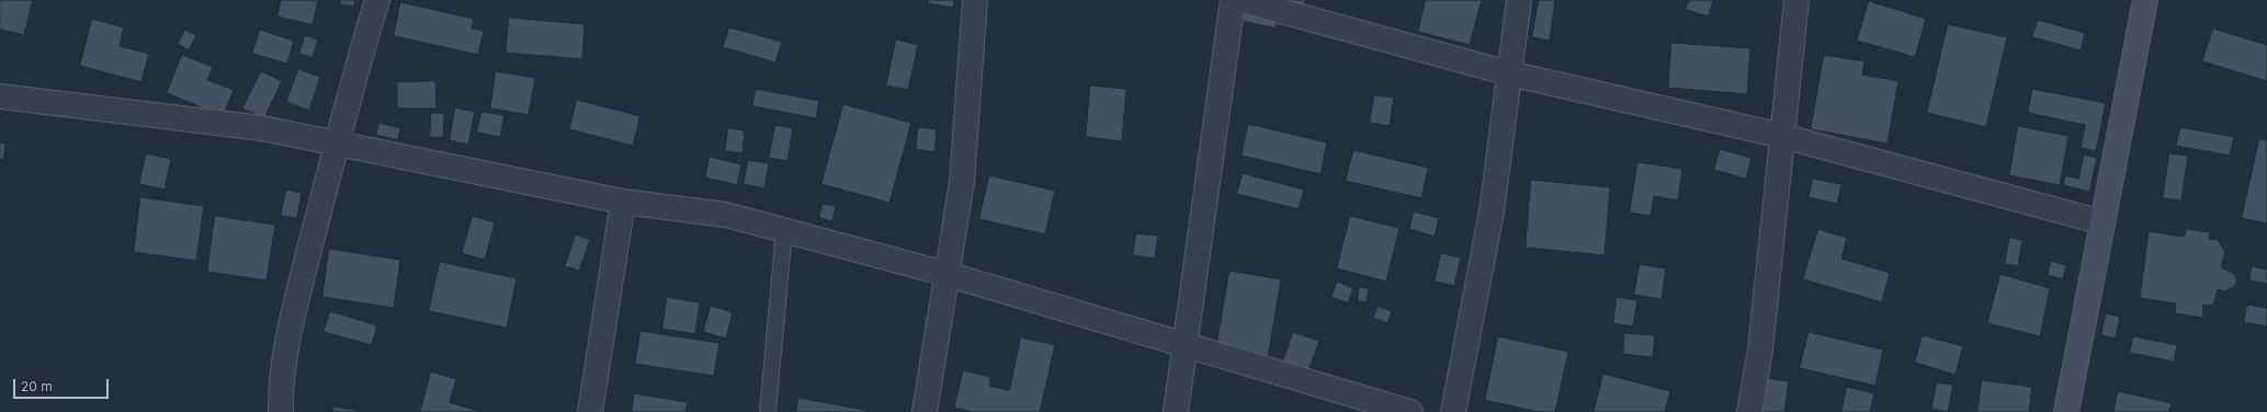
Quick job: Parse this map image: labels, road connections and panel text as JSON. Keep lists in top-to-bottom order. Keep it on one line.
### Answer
{"scale_bar":"20 m"}
